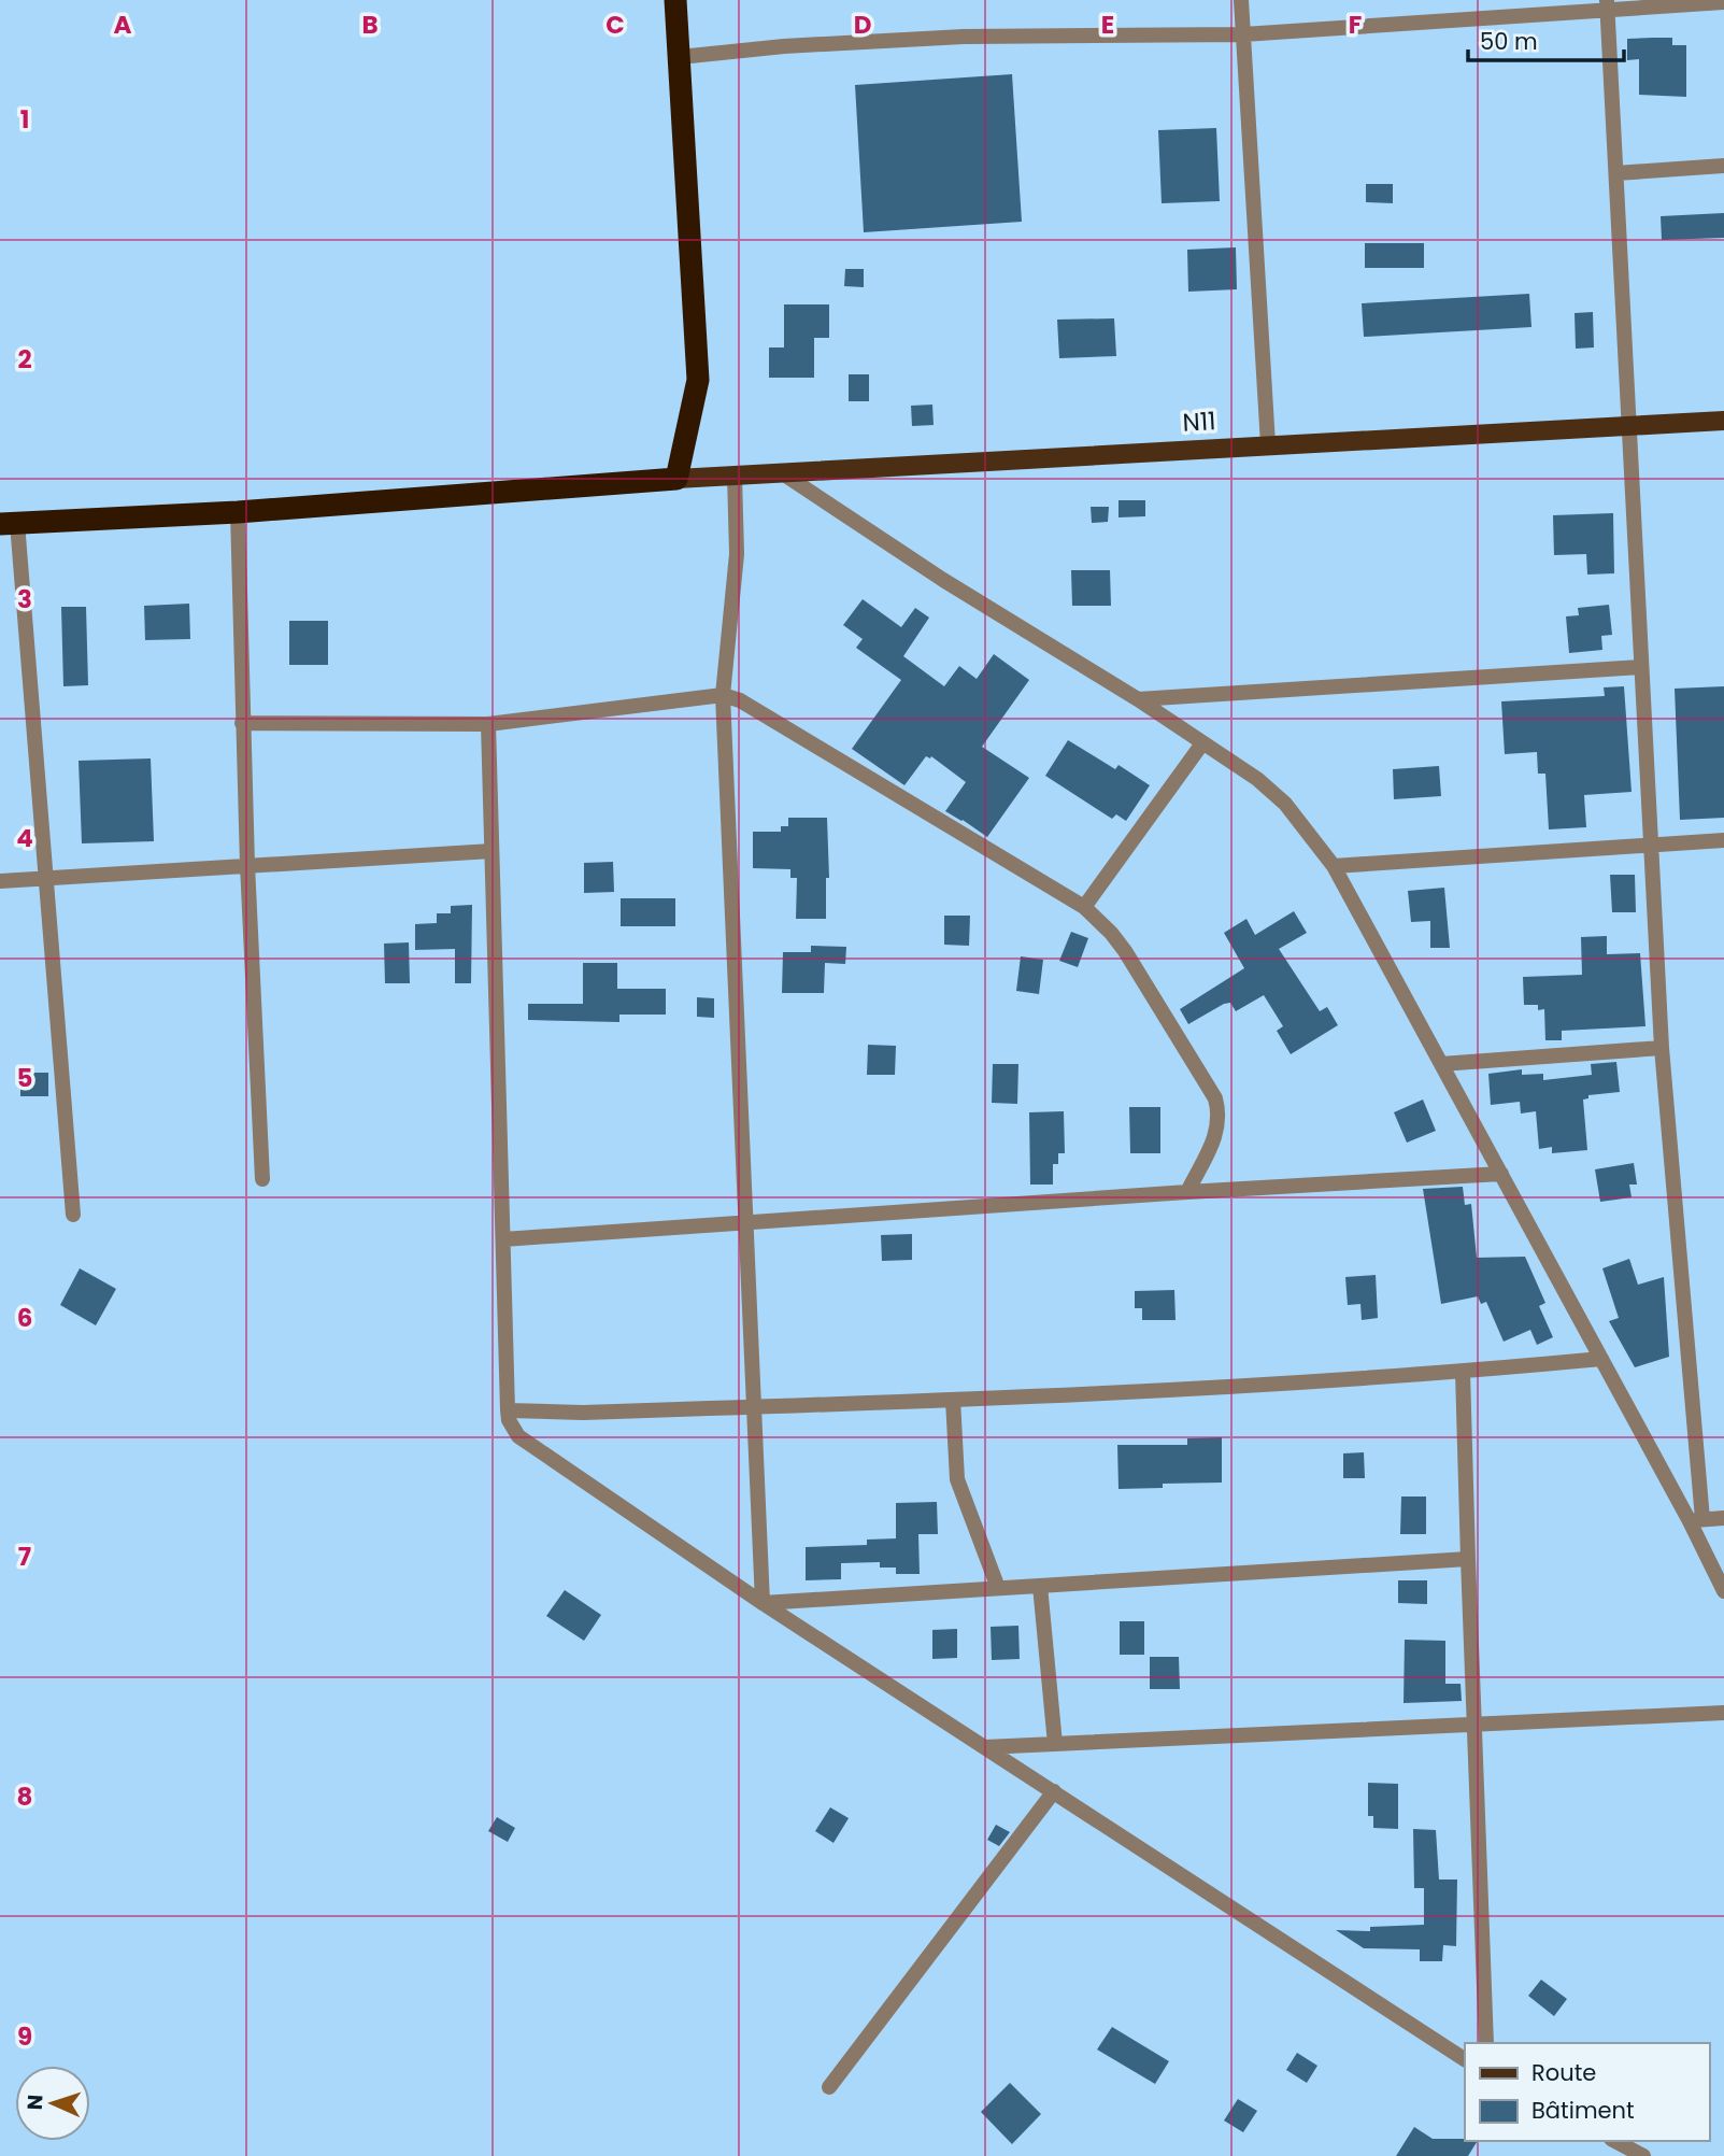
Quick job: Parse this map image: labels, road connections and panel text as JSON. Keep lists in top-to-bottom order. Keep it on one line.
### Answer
{"streets":{"main road":["N11"]},"legend":["Route","Bâtiment"],"scale_bar":"50 m","north":"left","grid":{"columns":["A","B","C","D","E","F"],"rows":["1","2","3","4","5","6","7","8","9"]}}
